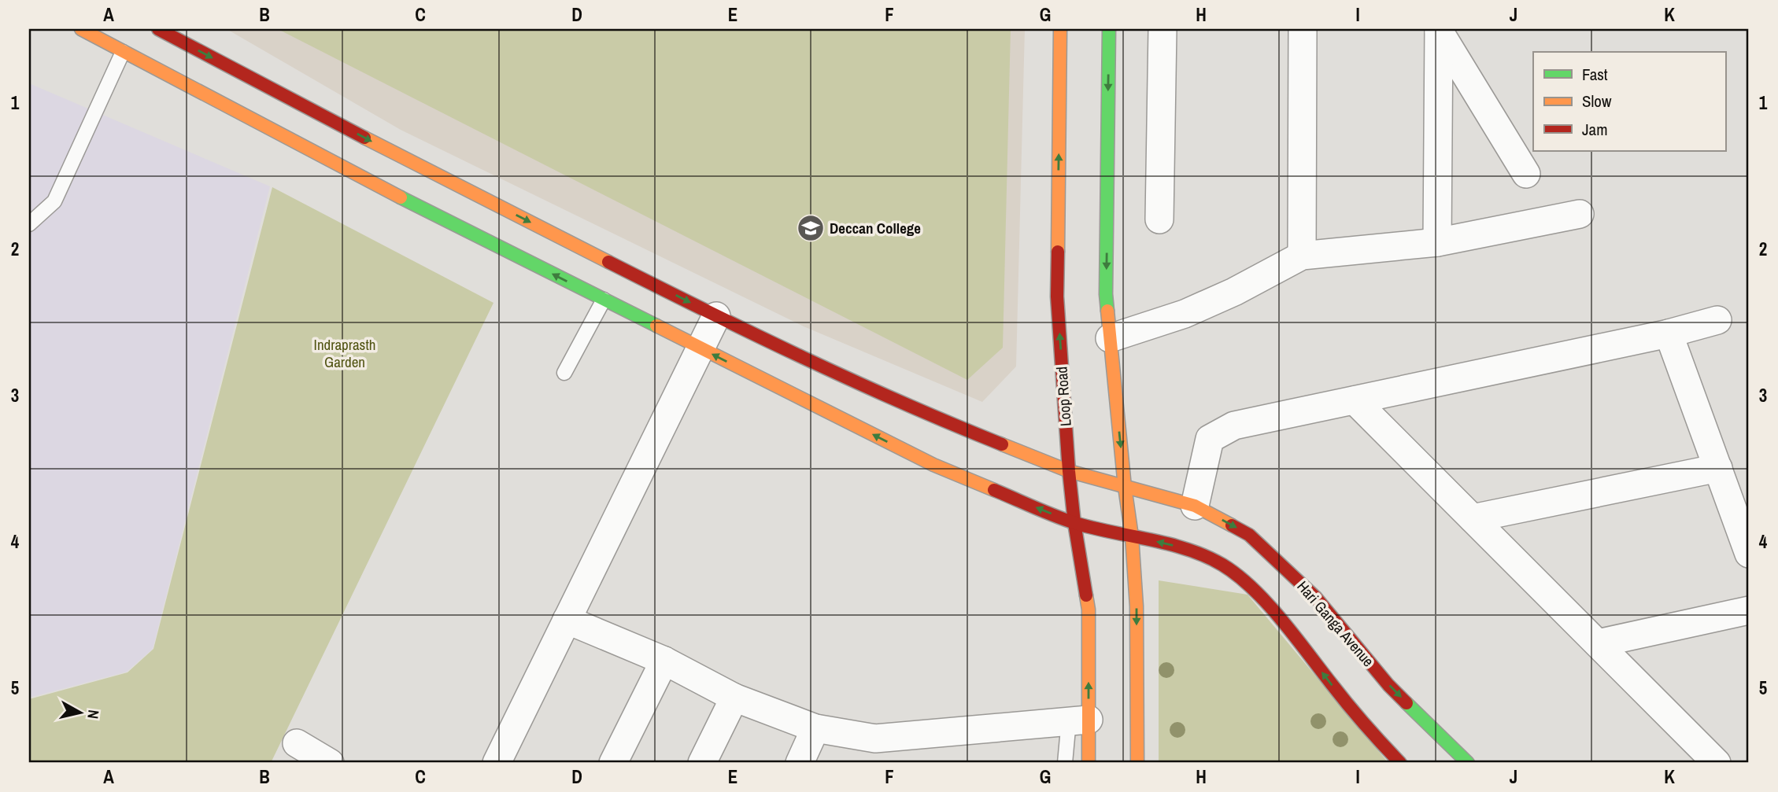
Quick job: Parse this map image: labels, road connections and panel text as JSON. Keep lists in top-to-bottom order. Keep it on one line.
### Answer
{"streets":{"street":["Loop Road","Hari Ganga Avenue"]},"crossings":[["Loop Road","Hari Ganga Avenue"]],"parks":["Indraprasth Garden"],"places":{"school or university":["Deccan College"]},"legend":["Fast","Slow","Jam"],"north":"right","grid":{"columns":["A","B","C","D","E","F","G","H","I","J","K"],"rows":["1","2","3","4","5"]}}
